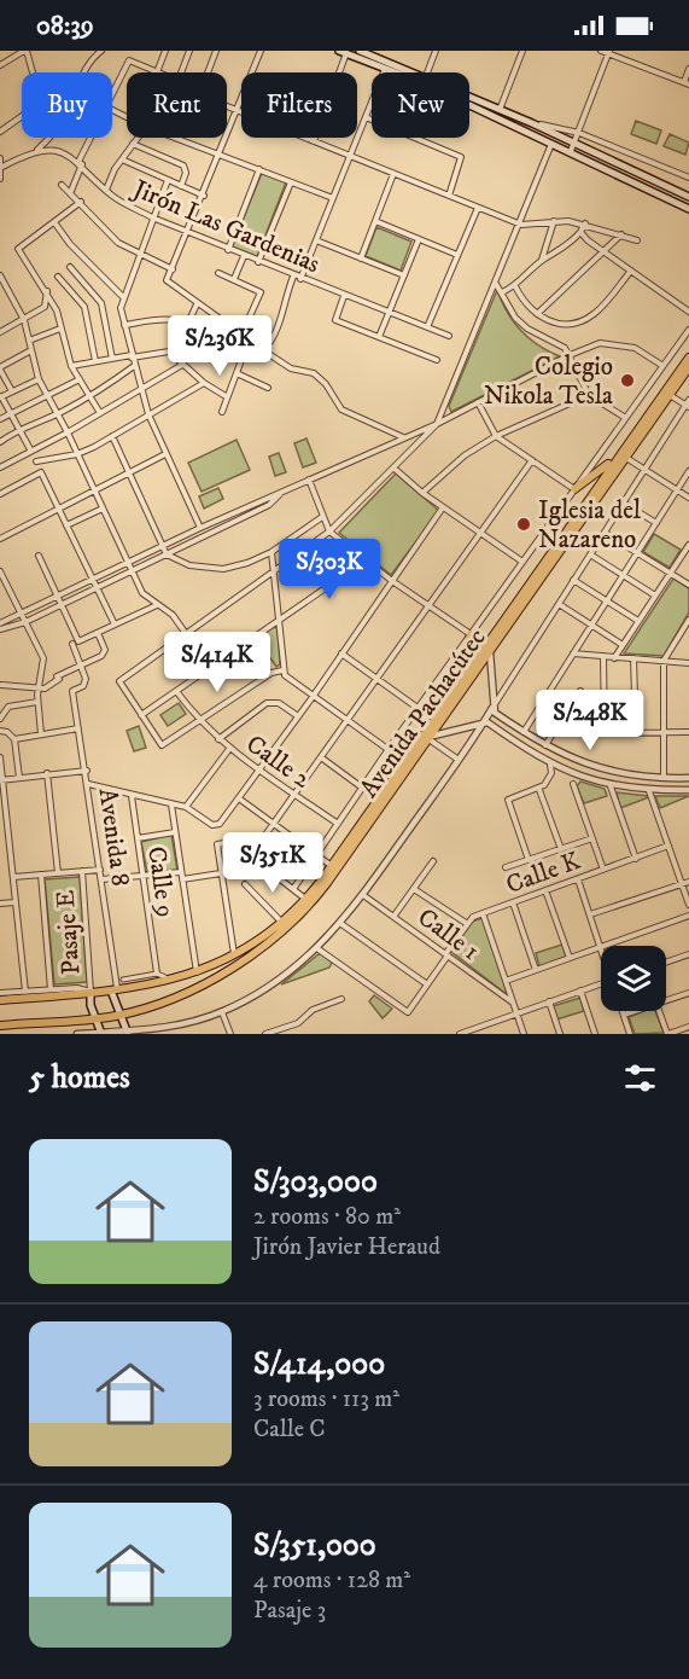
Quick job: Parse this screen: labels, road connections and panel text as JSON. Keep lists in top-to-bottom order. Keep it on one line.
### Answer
{"streets":{"main road":["Avenida Pachacútec"],"street":["Jirón Las Gardenias","Calle 2","Avenida 8","Calle K","Calle 9","Pasaje E","Calle 1"]},"crossings":[["Avenida Pachacútec","Calle 2"],["Avenida Pachacútec","Avenida 8"],["Avenida Pachacútec","Calle K"],["Avenida Pachacútec","Pasaje E"],["Avenida Pachacútec","Calle 1"],["Calle K","Calle 1"]],"places":["Colegio Nikola Tesla","Iglesia del Nazareno"],"page":{"status":"08:39","chip":["Buy","Rent","Filters","New"],"price":["S/236K","S/303K","S/414K","S/248K","S/351K"],"heading":"5 homes","list":[{"name":"S/303,000","note":"2 rooms · 80 m² · Jirón Javier Heraud"},{"name":"S/414,000","note":"3 rooms · 113 m² · Calle C"},{"name":"S/351,000","note":"4 rooms · 128 m² · Pasaje 3"}]}}
